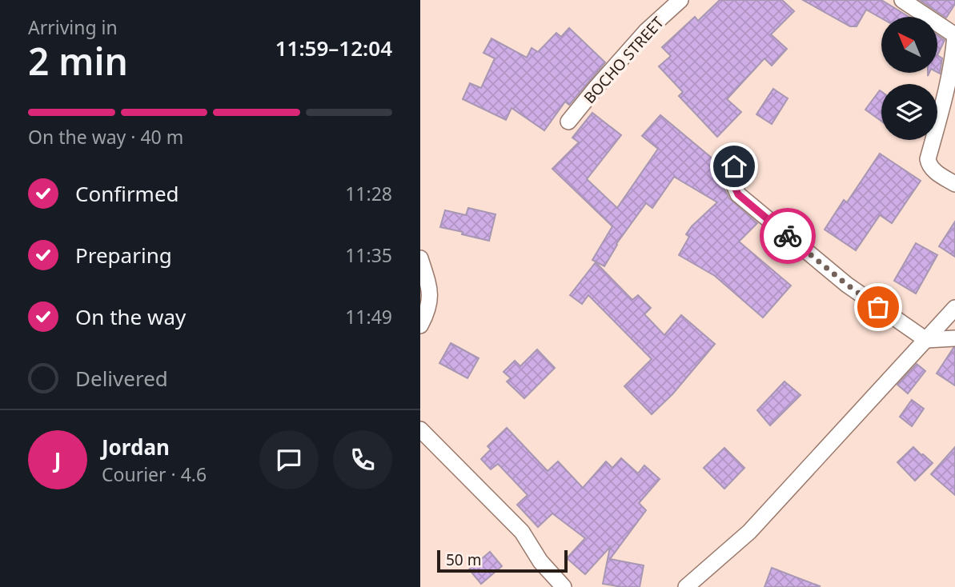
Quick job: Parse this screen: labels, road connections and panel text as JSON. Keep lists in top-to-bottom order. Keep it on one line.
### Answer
{"streets":{"street":["BOCHO STREET"]},"scale_bar":"50 m","north":"top left","page":{"heading":["2 min","Arriving in","11:59–12:04"],"panel":["Jordan","Courier · 4.6"],"bar":"On the way · 40 m","list":[["Confirmed","11:28"],["Preparing","11:35"],["On the way","11:49"],"Delivered"],"round":"J","scale":"50 m"}}
